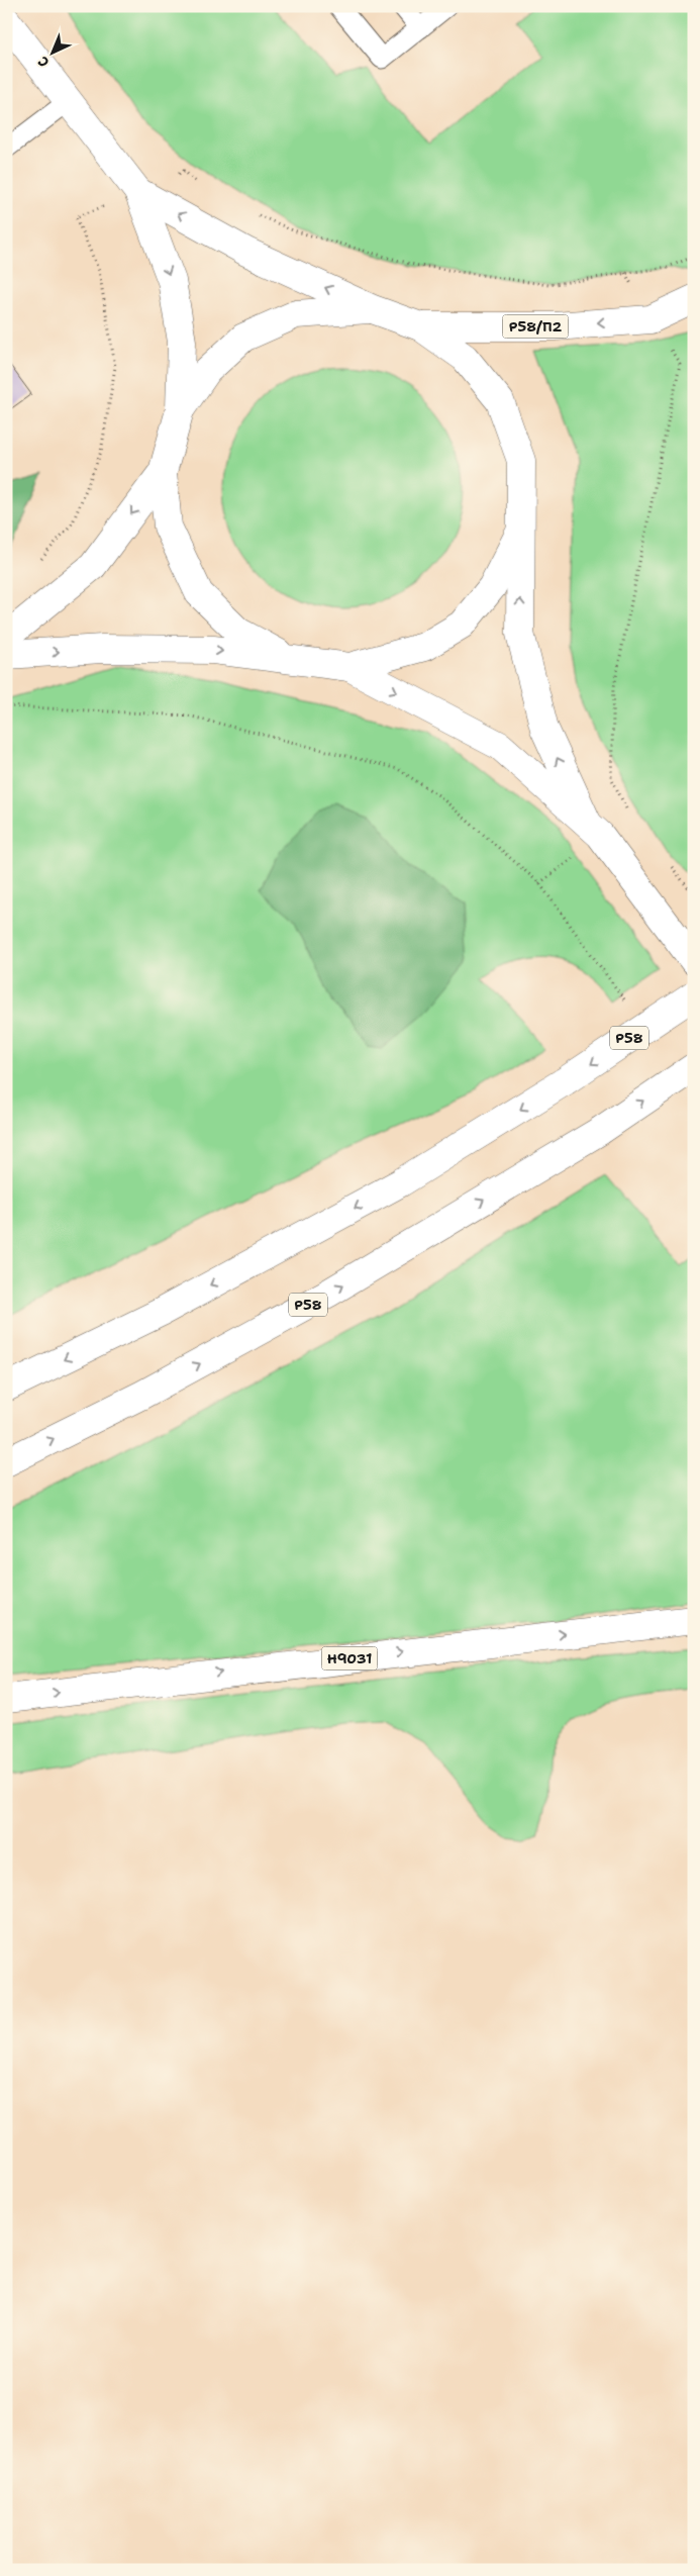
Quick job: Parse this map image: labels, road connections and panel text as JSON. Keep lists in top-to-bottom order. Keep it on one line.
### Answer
{"streets":{"main road":["Р58/П2","Р58","Н9031"]},"north":"bottom left"}
